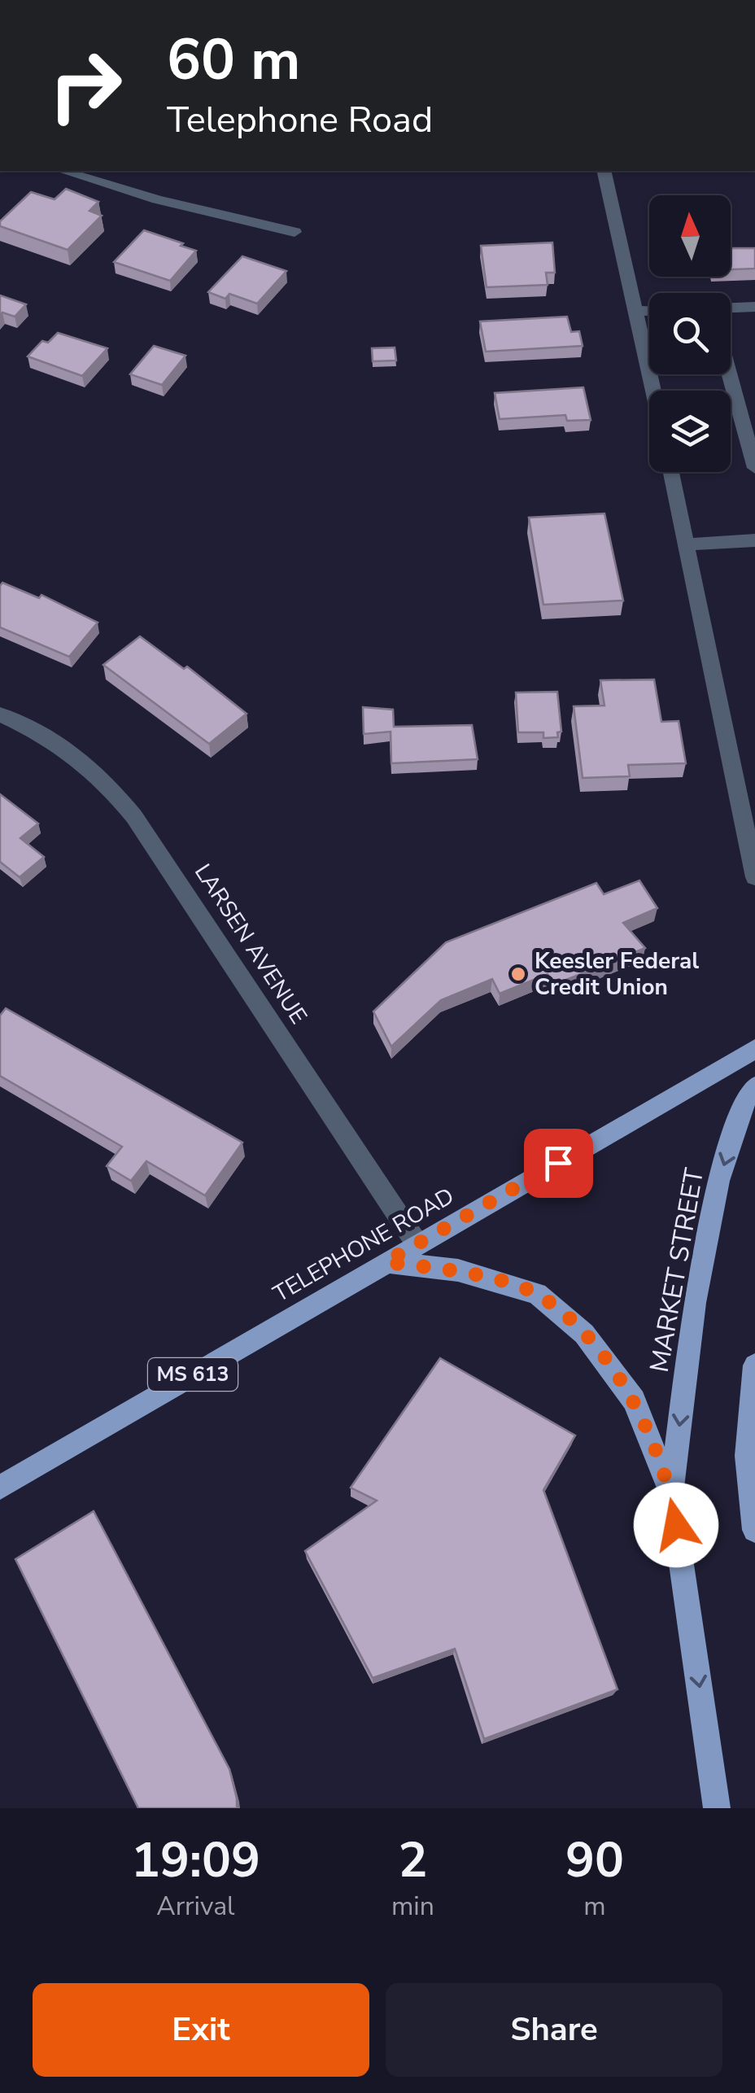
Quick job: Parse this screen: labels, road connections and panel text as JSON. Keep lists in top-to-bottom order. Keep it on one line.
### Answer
{"streets":{"main road":["TELEPHONE ROAD","MARKET STREET","MS 613"],"street":["LARSEN AVENUE"]},"crossings":[["LARSEN AVENUE","TELEPHONE ROAD"]],"one_way":["MARKET STREET"],"places":["Keesler Federal Credit Union"],"north":"top","page":{"turn":["60 m","Telephone Road"],"eta":["19:09","Arrival","2","min","90","m"],"buttons":["Exit","Share"]}}
